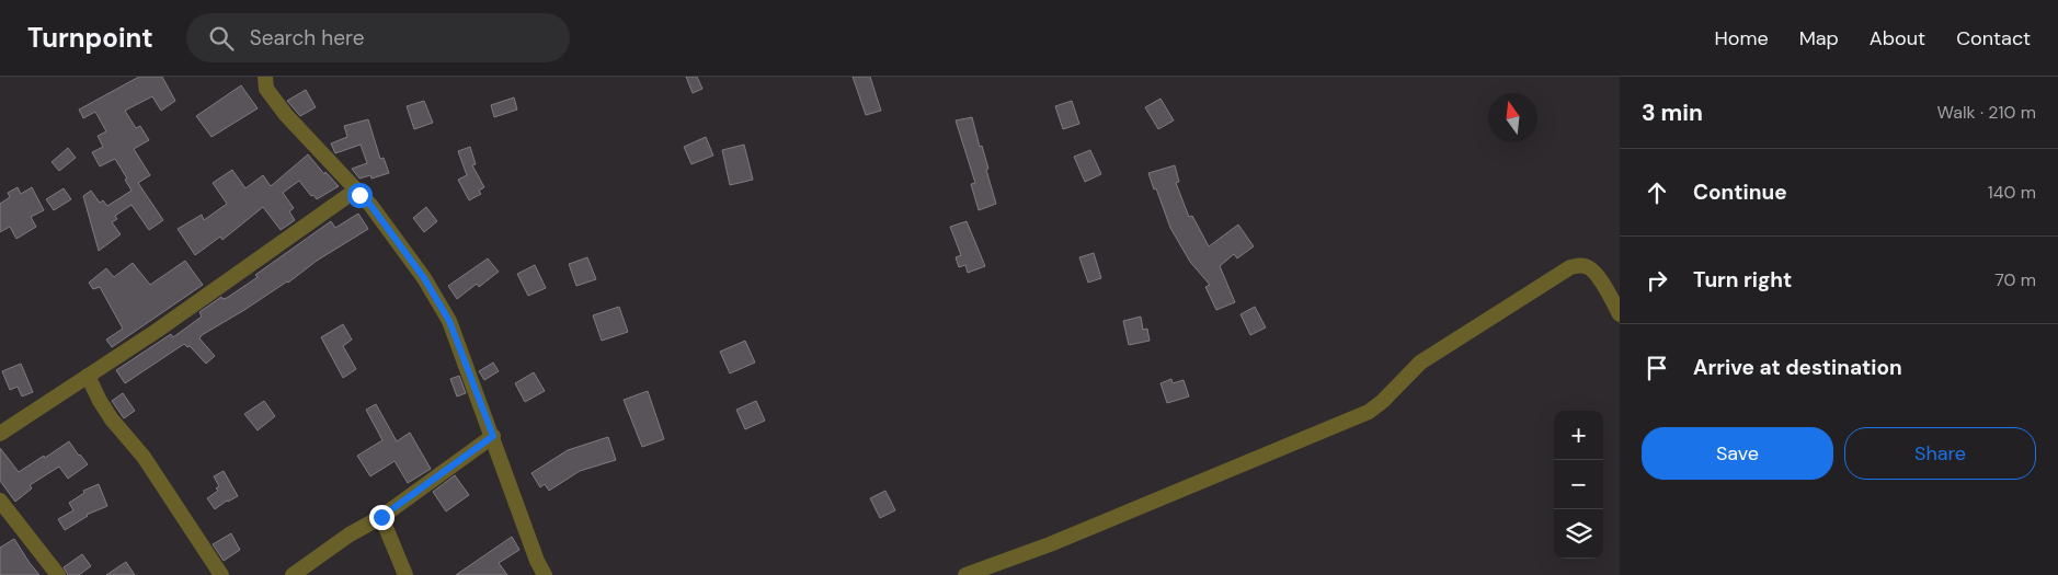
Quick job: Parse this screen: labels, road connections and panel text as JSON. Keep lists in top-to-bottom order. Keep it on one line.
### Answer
{"north":"top","page":{"header":"Turnpoint","search":"Search here","nav":["Home","Map","About","Contact"],"heading":["3 min","Walk · 210 m"],"list":[["Continue","140 m"],["Turn right","70 m"],"Arrive at destination"],"map_buttons":["+","−"],"buttons":["Save","Share"]}}
